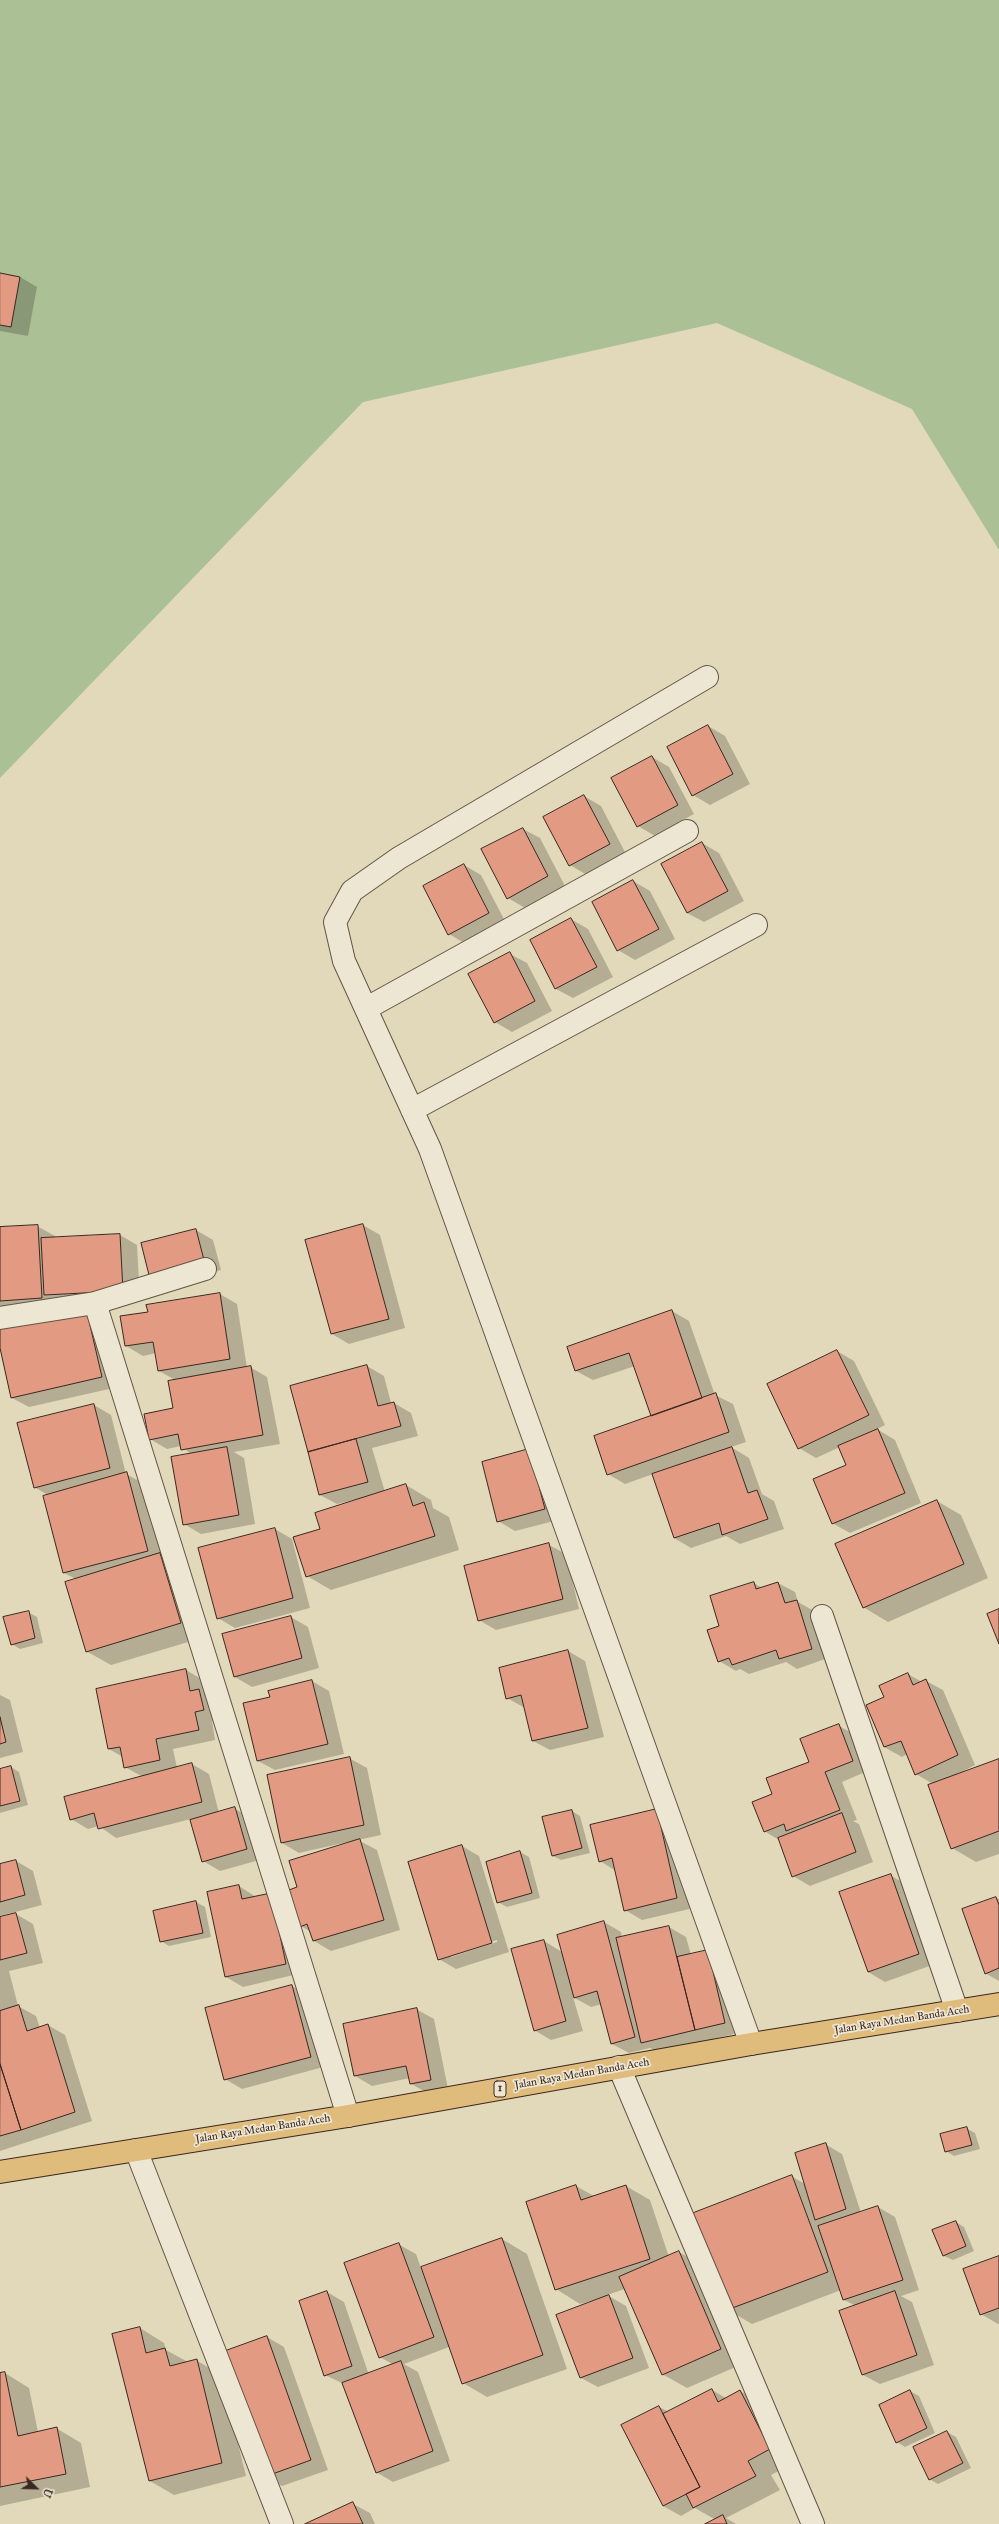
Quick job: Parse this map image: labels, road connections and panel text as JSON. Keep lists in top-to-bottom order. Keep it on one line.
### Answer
{"streets":{"highway":["Jalan Raya Medan Banda Aceh","1"]},"north":"bottom right"}
